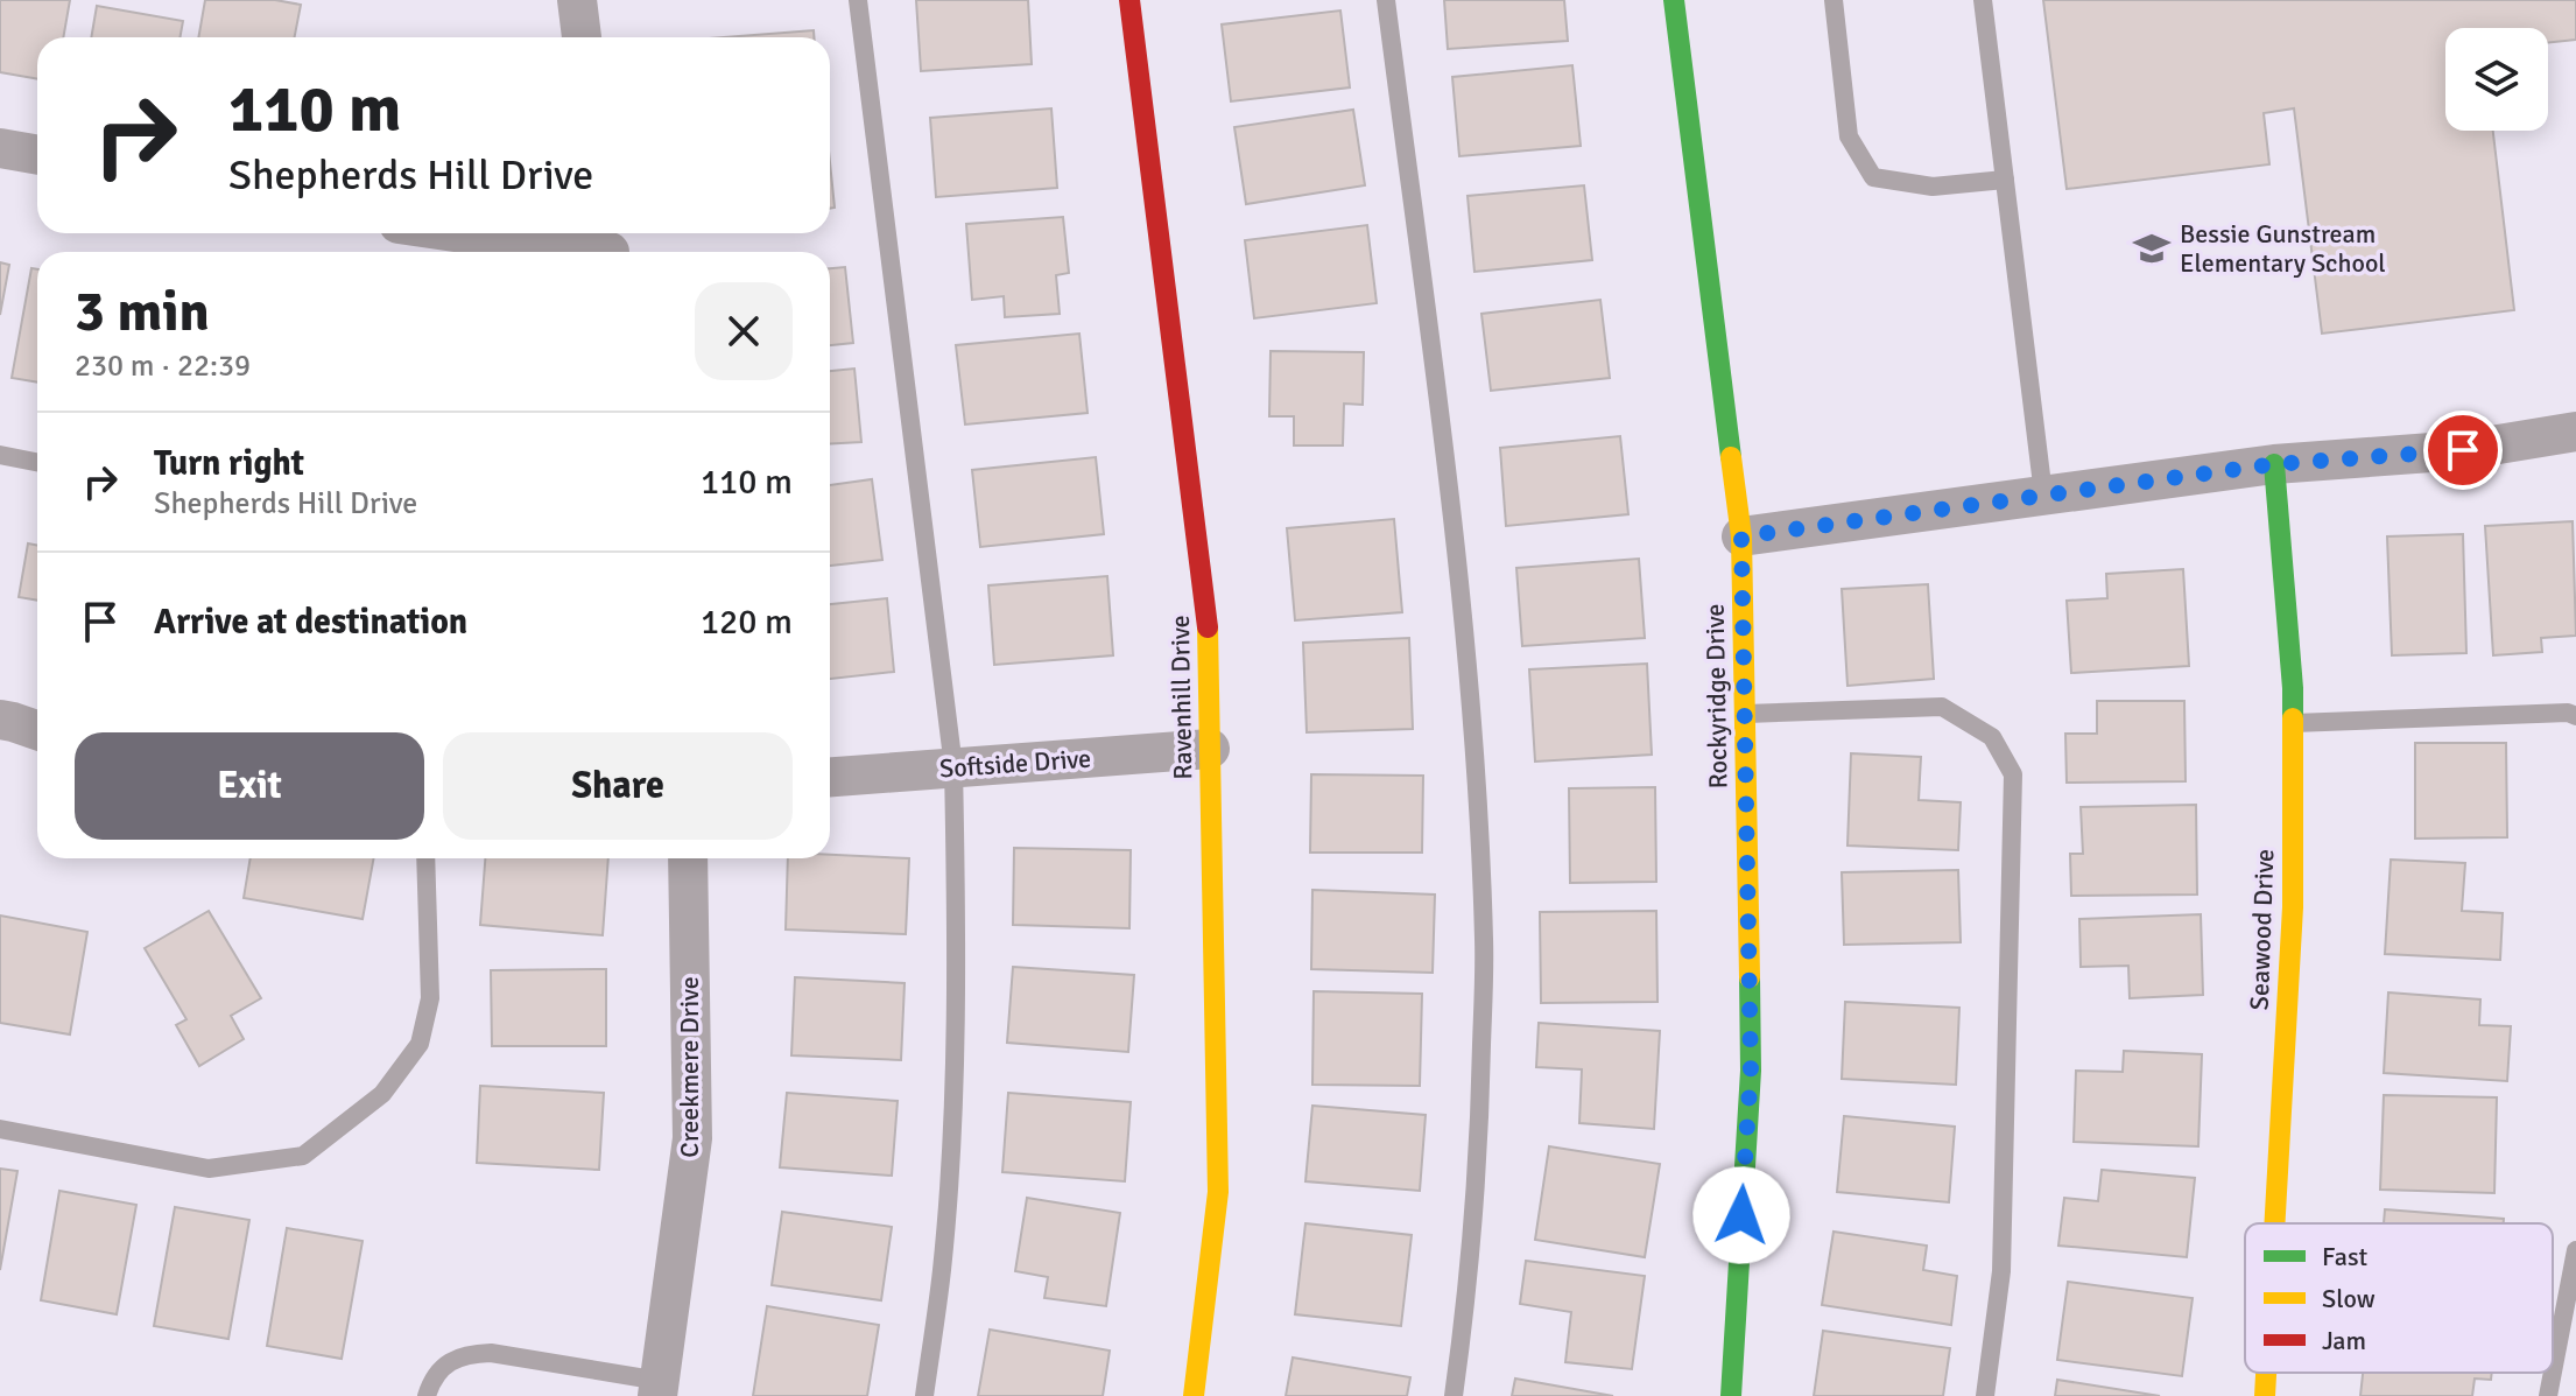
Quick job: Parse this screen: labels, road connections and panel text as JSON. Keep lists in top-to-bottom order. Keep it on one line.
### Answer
{"streets":{"street":["Rockyridge Drive","Ravenhill Drive","Softside Drive","Seawood Drive","Creekmere Drive"]},"crossings":[["Ravenhill Drive","Softside Drive"]],"places":{"school or university":["Bessie Gunstream Elementary School"]},"legend":["Fast","Slow","Jam"],"page":{"turn":["110 m","Shepherds Hill Drive"],"heading":["3 min","230 m · 22:39"],"list":[{"name":"Turn right","note":"Shepherds Hill Drive","value":"110 m"},{"name":"Arrive at destination","value":"120 m"}],"buttons":["Exit","Share"]}}
